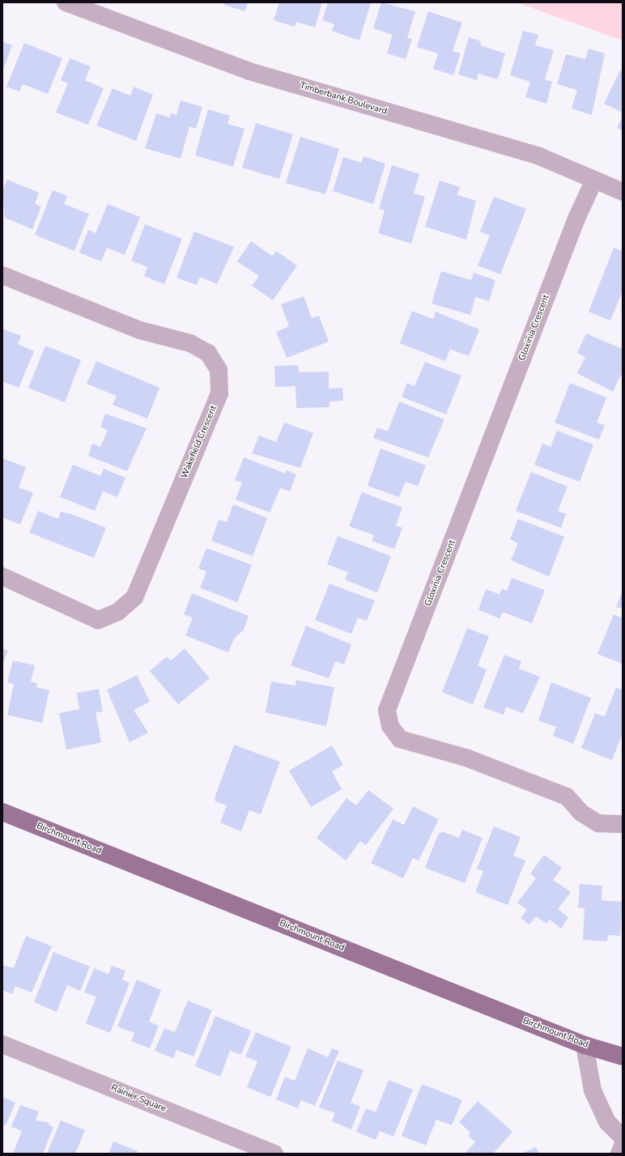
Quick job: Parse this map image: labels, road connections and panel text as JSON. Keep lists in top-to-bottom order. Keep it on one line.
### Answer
{"streets":{"main road":["Birchmount Road"],"street":["Timberbank Boulevard","Gloxinia Crescent","Wakefield Crescent","Rainier Square"]},"crossings":[["Timberbank Boulevard","Gloxinia Crescent"]]}
